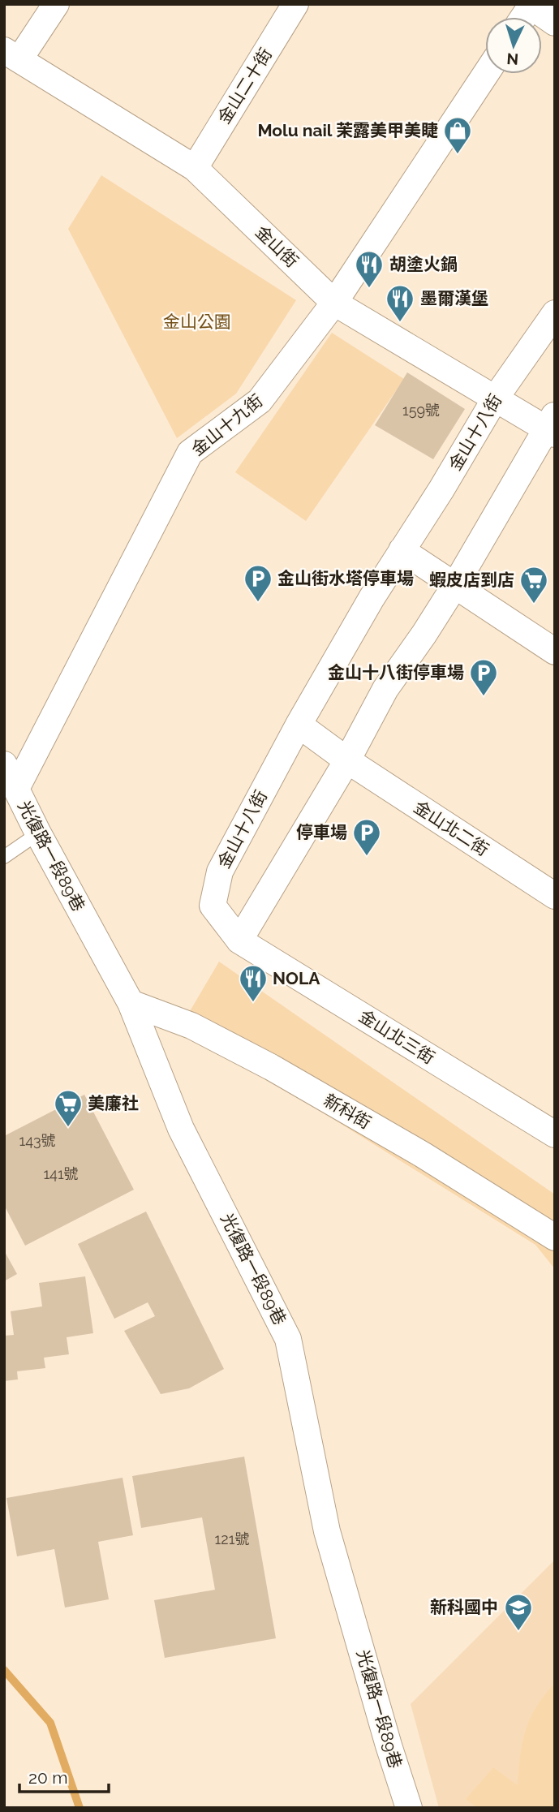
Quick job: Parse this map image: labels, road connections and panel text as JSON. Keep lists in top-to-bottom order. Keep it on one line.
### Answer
{"streets":{"street":["金山二十街","金山街","金山十九街","金山十八街","金山北二街","光復路一段89巷","金山北三街","新科街"]},"crossings":[["金山二十街","金山街"],["金山街","金山十九街"],["金山街","金山十八街"],["金山十九街","光復路一段89巷"],["金山十八街","金山北二街"],["金山十八街","金山北三街"],["光復路一段89巷","新科街"]],"parks":["金山公園"],"places":{"shop":["Molu nail 茉露美甲美睫"],"restaurant":["胡塗火鍋","墨爾漢堡","NOLA"],"parking":["金山街水塔停車場","金山十八街停車場","停車場"],"supermarket":["蝦皮店到店","美廉社"],"school or university":["新科國中"]},"house_numbers":["159號","143號","141號","121號"],"scale_bar":"20 m","north":"bottom"}
